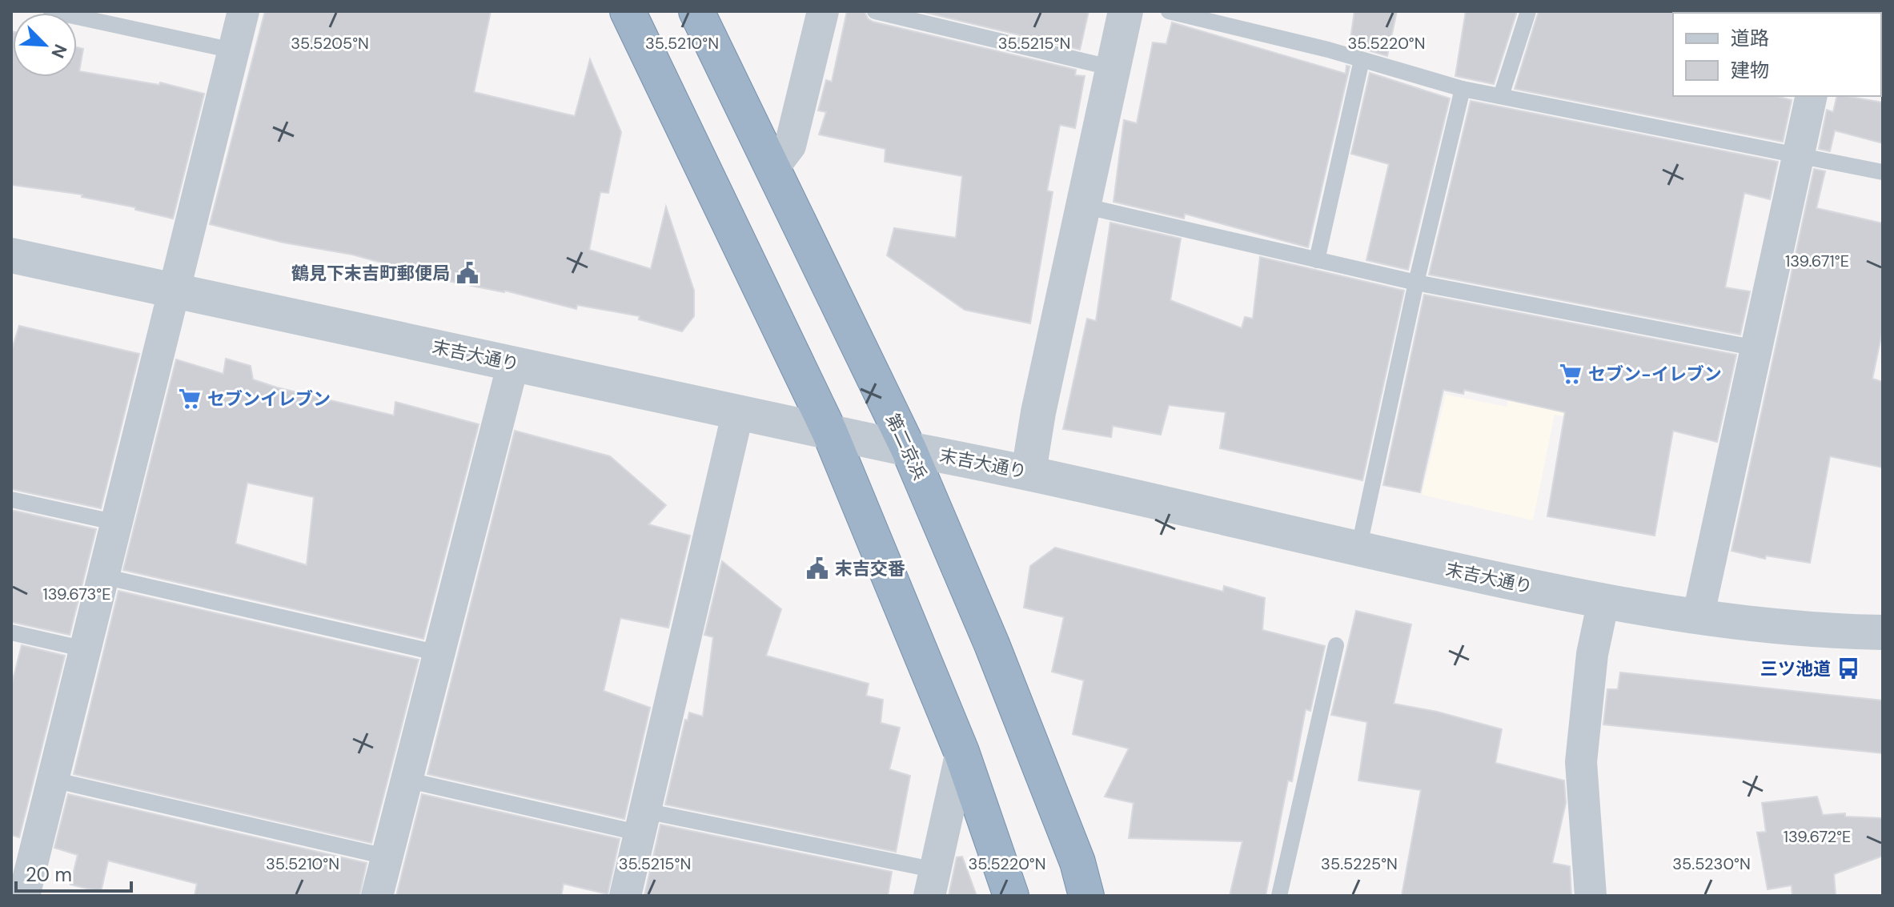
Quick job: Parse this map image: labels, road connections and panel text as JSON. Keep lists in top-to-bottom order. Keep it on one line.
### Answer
{"streets":{"highway":["第二京浜"],"street":["末吉大通り"]},"crossings":[["末吉大通り","第二京浜"]],"places":{"public building":["鶴見下末吉町郵便局","末吉交番"],"supermarket":["セブン-イレブン","セブンイレブン"],"bus stop":["三ツ池道"]},"legend":["道路","建物"],"scale_bar":"20 m","north":"bottom right","coordinates":["35.5205°N","35.5210°N","35.5215°N","35.5220°N","139.671°E","139.673°E","139.672°E","35.5225°N","35.5230°N"]}
